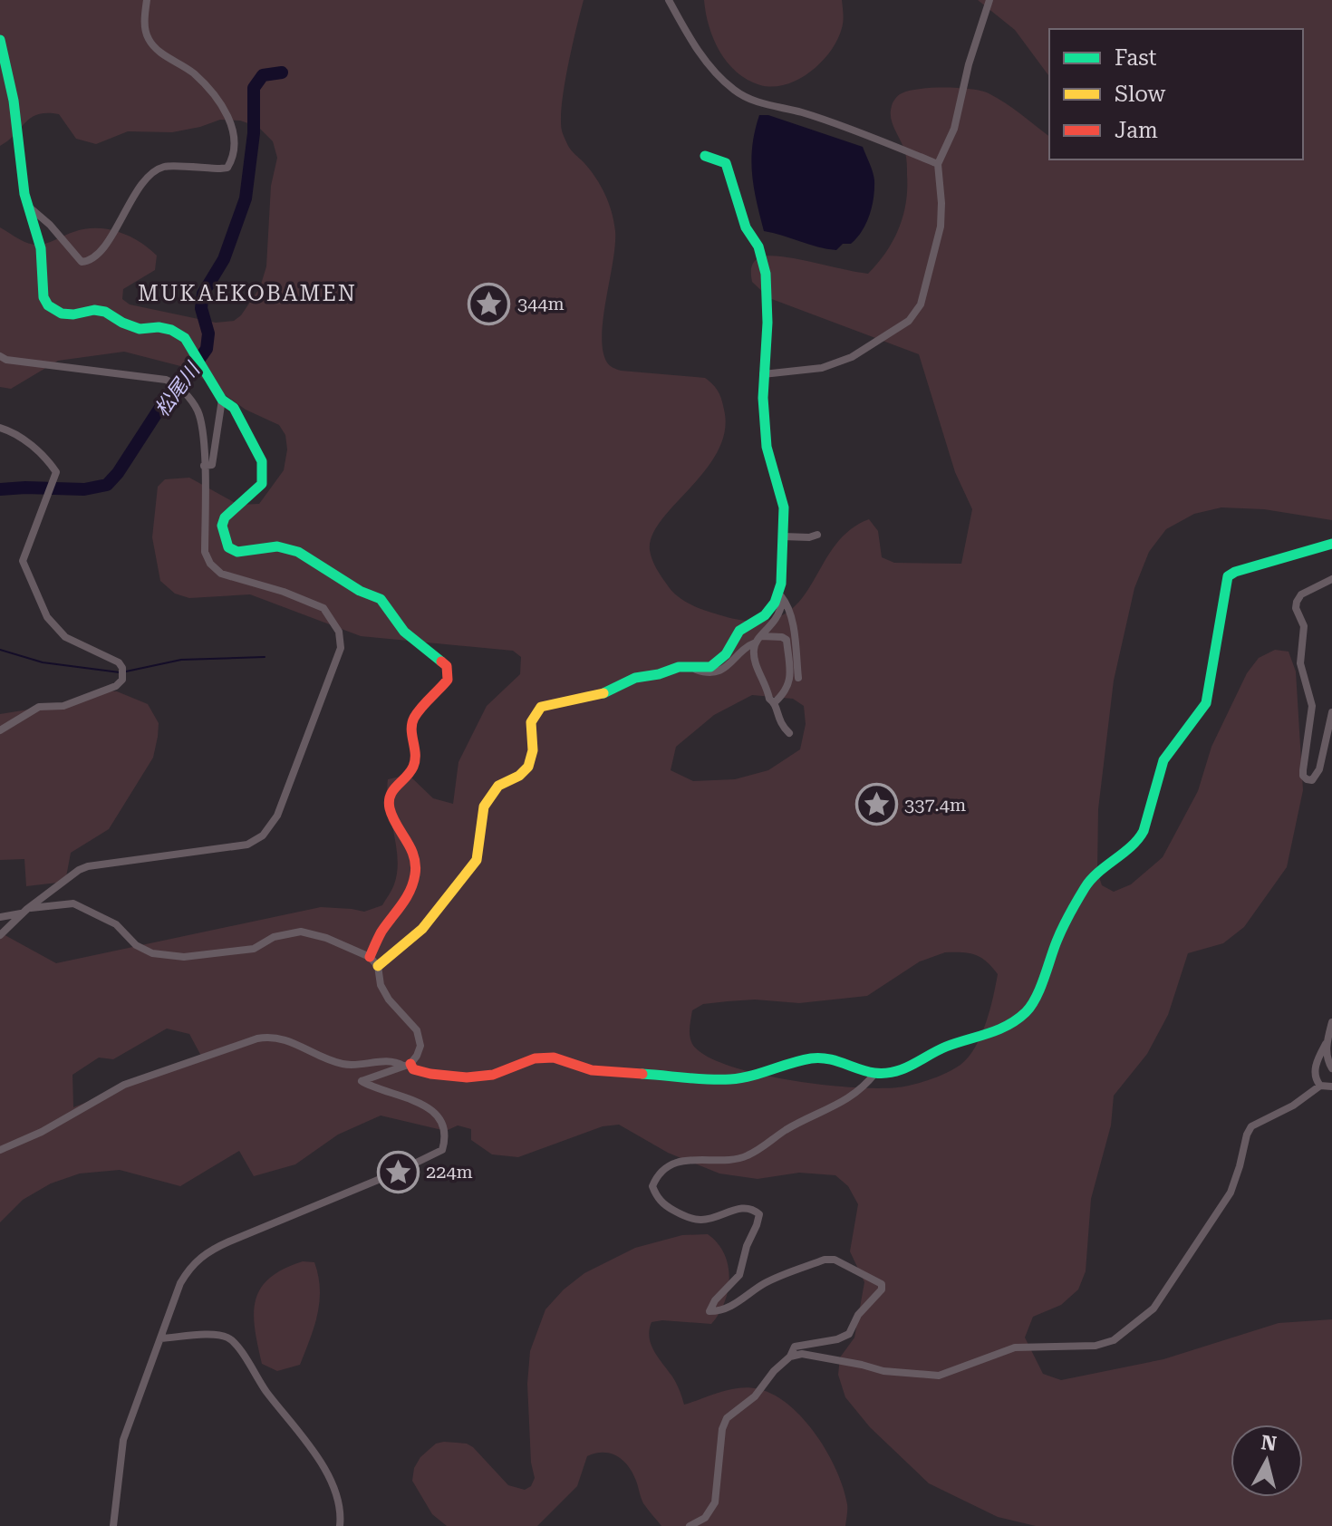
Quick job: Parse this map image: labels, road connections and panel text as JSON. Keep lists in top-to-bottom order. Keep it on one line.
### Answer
{"districts":["MUKAEKOBAMEN"],"water":["松尾川"],"places":{"place":["344m","337.4m","224m"]},"legend":["Fast","Slow","Jam"],"north":"top"}
